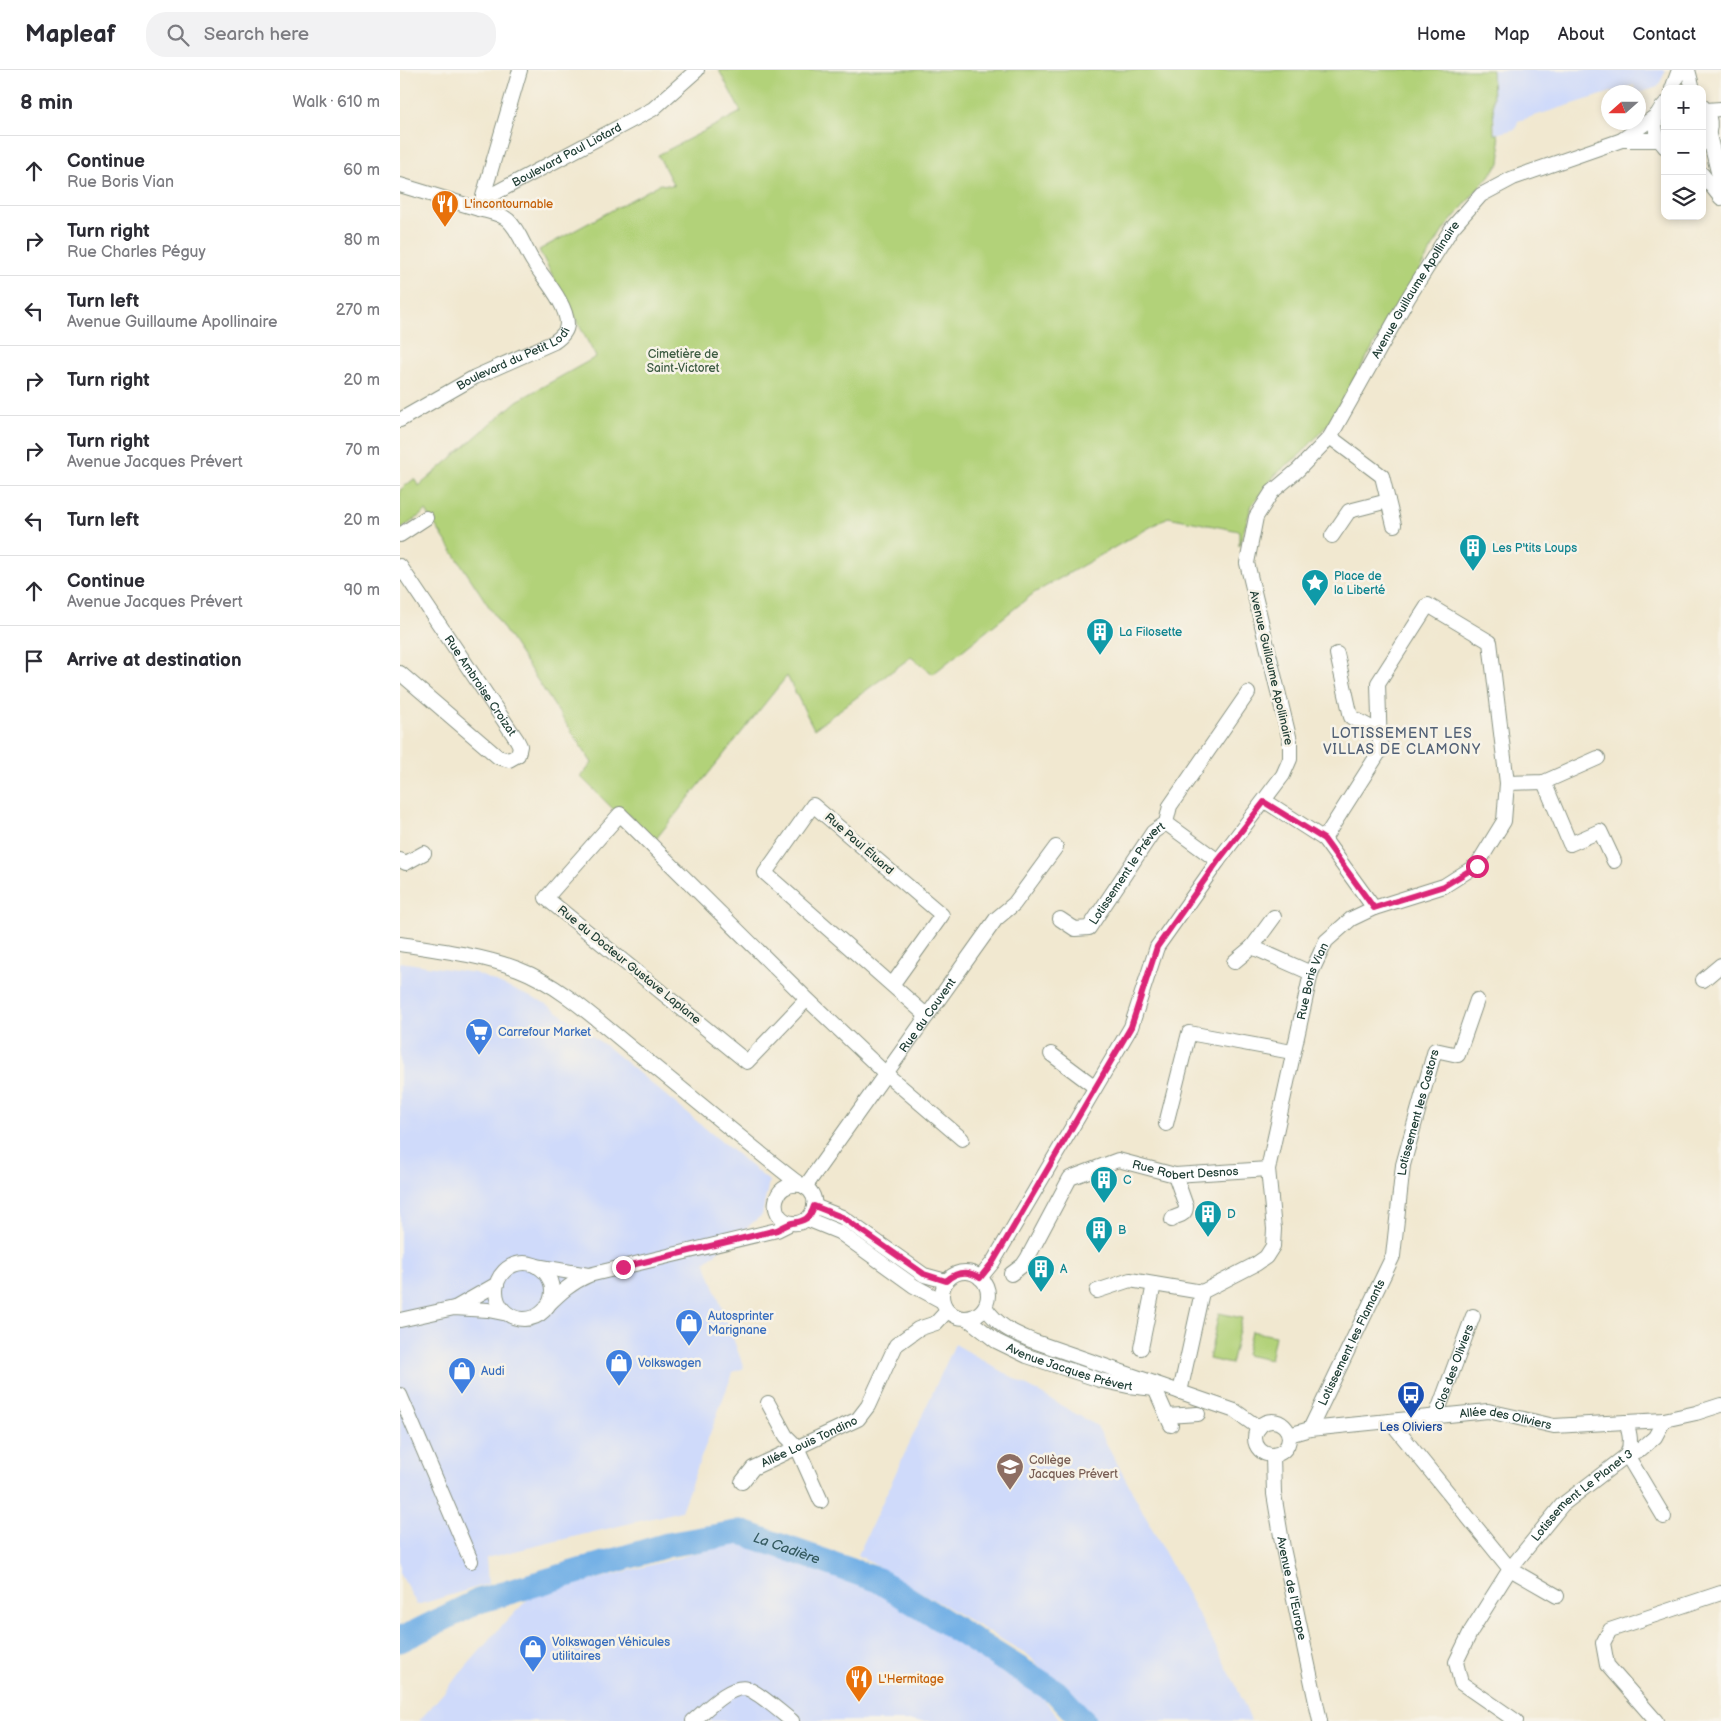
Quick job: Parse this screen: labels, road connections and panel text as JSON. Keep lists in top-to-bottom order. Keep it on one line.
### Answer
{"streets":{"street":["Boulevard Paul Liotard","Avenue Guillaume Apollinaire","Boulevard du Petit Lodi","Rue Ambroise Croizat","Rue Paul Éluard","Lotissement le Prévert","Rue du Docteur Gustave Laplane","Rue Boris Vian","Rue du Couvent","Lotissement les Castors","Rue Robert Desnos","Lotissement les Flamants","Avenue Jacques Prévert","Clos des Oliviers","Allée des Oliviers","Allée Louis Tondino","Lotissement Le Planet 3","Avenue de l'Europe"]},"crossings":[["Boulevard Paul Liotard","Boulevard du Petit Lodi"],["Avenue Guillaume Apollinaire","Avenue Jacques Prévert"],["Avenue Guillaume Apollinaire","Allée Louis Tondino"],["Rue Paul Éluard","Rue du Couvent"],["Rue du Docteur Gustave Laplane","Rue du Couvent"],["Rue Boris Vian","Rue Robert Desnos"],["Lotissement les Castors","Lotissement les Flamants"],["Lotissement les Flamants","Allée des Oliviers"],["Avenue Jacques Prévert","Allée des Oliviers"],["Avenue Jacques Prévert","Allée Louis Tondino"],["Avenue Jacques Prévert","Avenue de l'Europe"],["Clos des Oliviers","Allée des Oliviers"],["Allée des Oliviers","Avenue de l'Europe"]],"districts":["LOTISSEMENT LES VILLAS DE CLAMONY"],"water":["La Cadière"],"parks":["Cimetière de Saint-Victoret"],"places":{"restaurant":["L'incontournable","L'Hermitage"],"building":["Les P'tits Loups","La Filosette","C","D","B","A"],"place":["Place de la Liberté"],"supermarket":["Carrefour Market"],"shop":["Autosprinter Marignane","Volkswagen","Audi","Volkswagen Véhicules utilitaires"],"bus stop":["Les Oliviers"],"school or university":["Collège Jacques Prévert"]},"north":"left","page":{"header":"Mapleaf","search":"Search here","nav":["Home","Map","About","Contact"],"heading":["8 min","Walk · 610 m"],"map_buttons":["+","−"],"list":[["Continue","Rue Boris Vian","60 m"],["Turn right","Rue Charles Péguy","80 m"],["Turn left","Avenue Guillaume Apollinaire","270 m"],["Turn right","20 m"],["Turn right","Avenue Jacques Prévert","70 m"],["Turn left","20 m"],["Continue","Avenue Jacques Prévert","90 m"],"Arrive at destination"]}}
